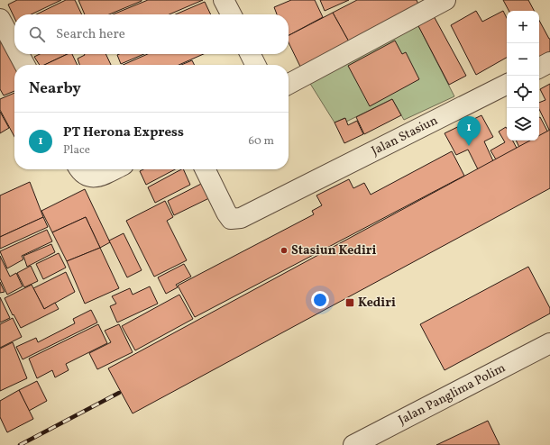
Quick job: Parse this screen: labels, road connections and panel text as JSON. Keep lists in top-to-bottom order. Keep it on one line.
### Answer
{"streets":{"street":["Jalan Stasiun","Jalan Panglima Polim"]},"places":{"other":["Stasiun Kediri"],"transit":["Kediri"]},"page":{"map_buttons":["+","−"],"search":"Search here","heading":"Nearby","list":[{"mark":"1","name":"PT Herona Express","note":"Place","value":"60 m"}],"pins":"1"}}
